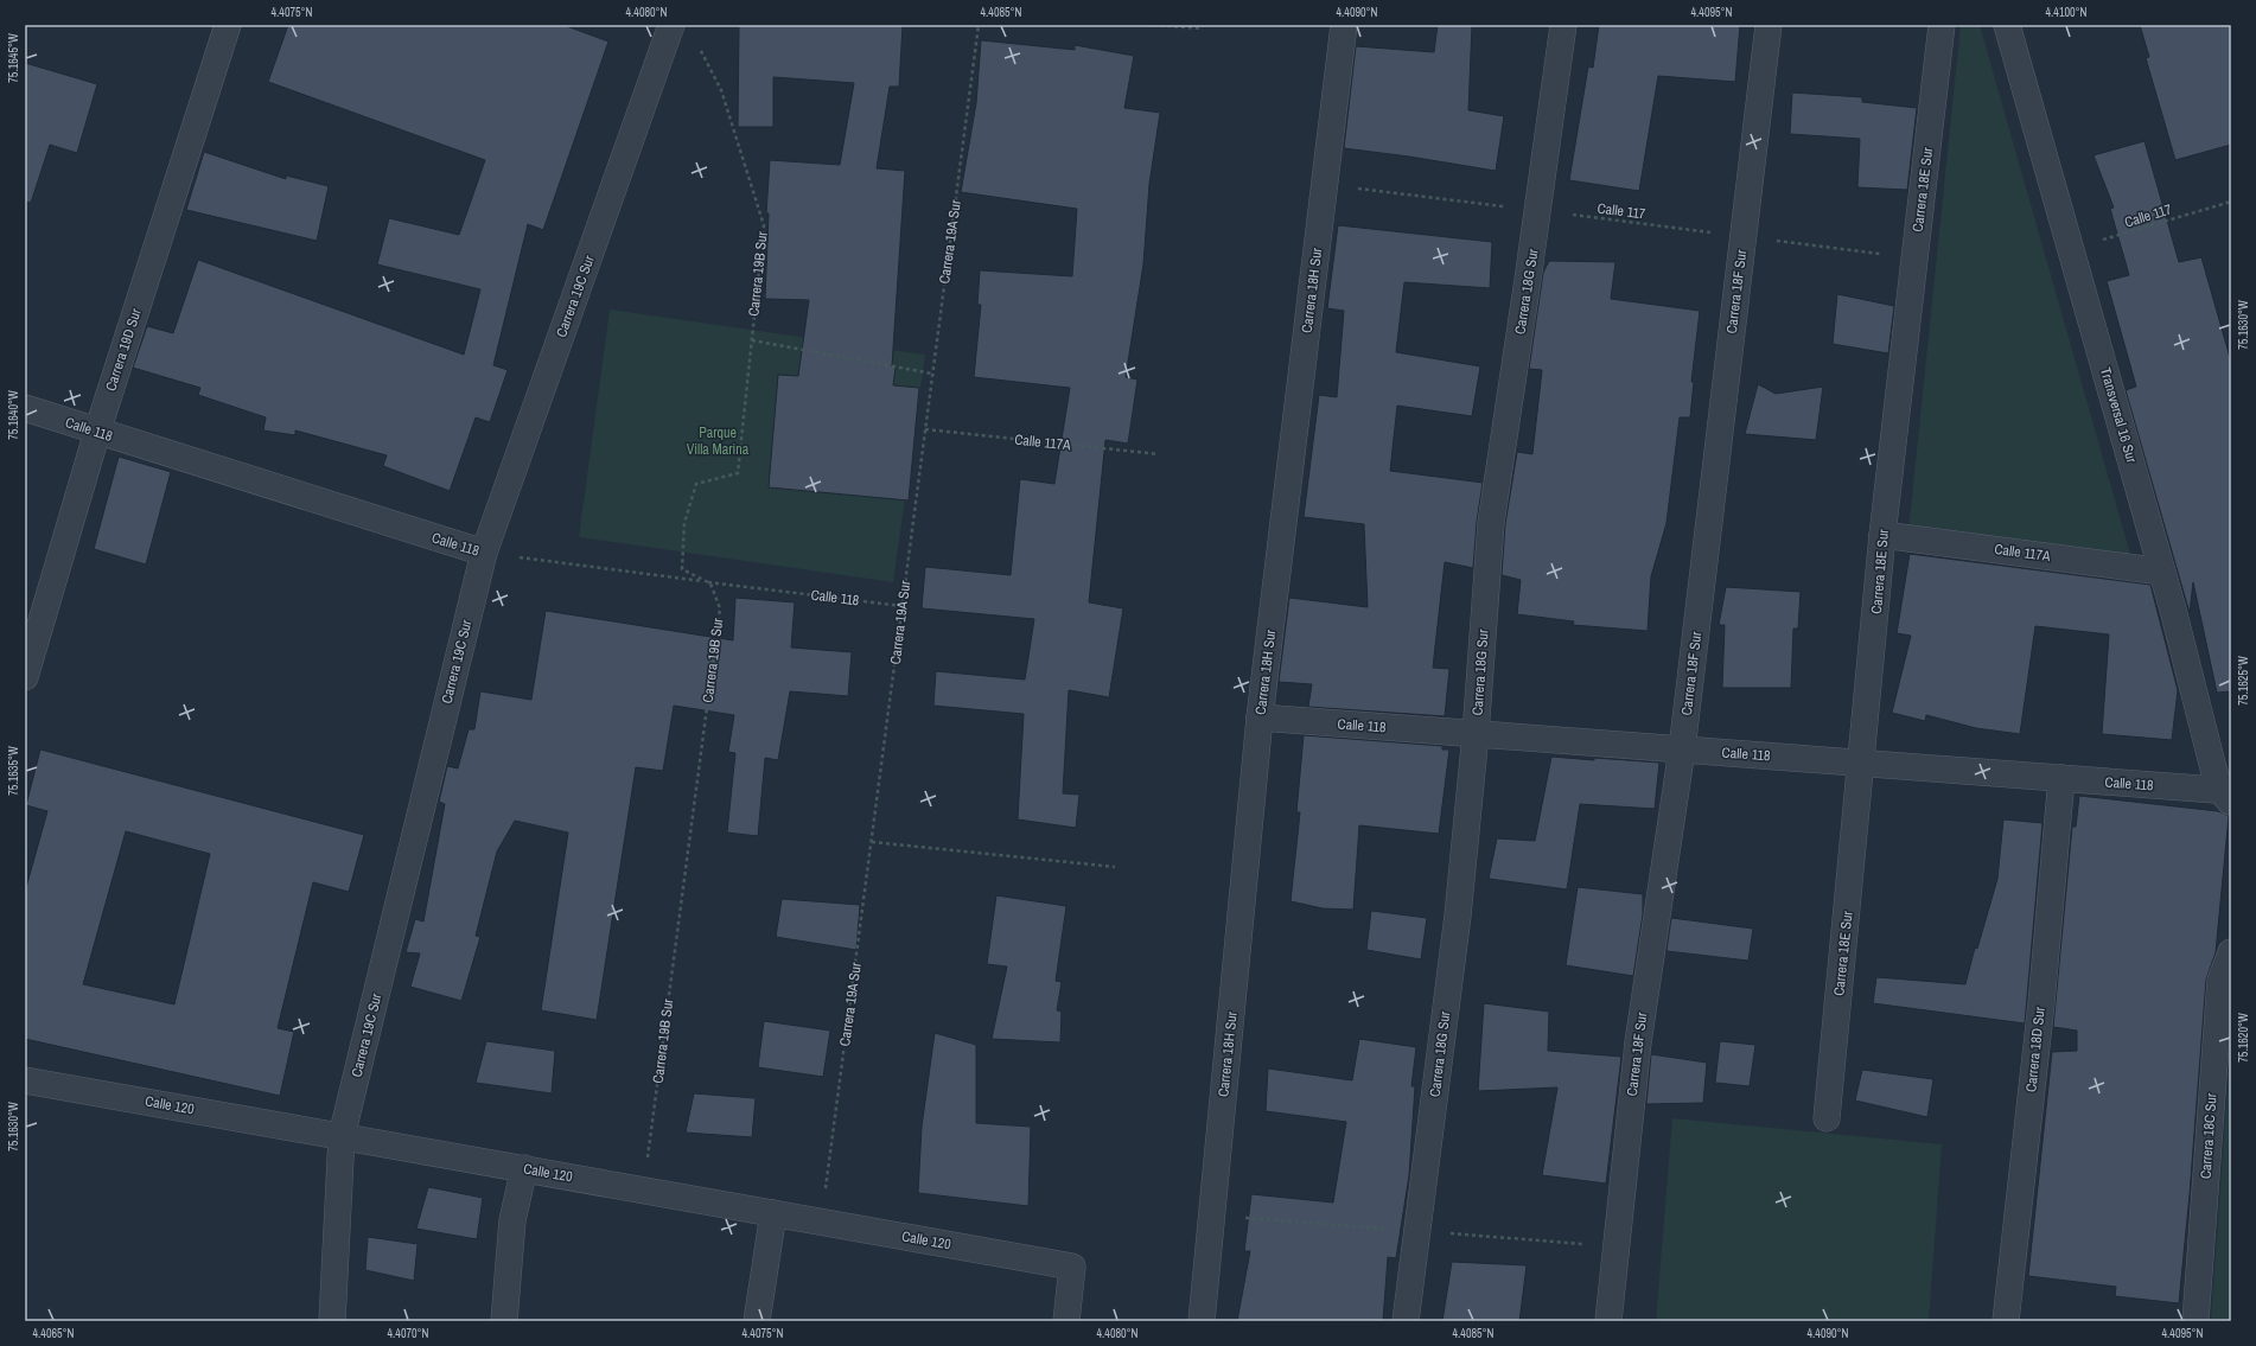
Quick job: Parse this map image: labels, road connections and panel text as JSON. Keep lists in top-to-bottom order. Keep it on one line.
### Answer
{"streets":{"street":["Carrera 18E Sur","Carrera 18H Sur","Carrera 18G Sur","Carrera 18F Sur","Carrera 19C Sur","Carrera 19D Sur","Transversal 16 Sur","Calle 118","Calle 117A","Carrera 18D Sur","Calle 120","Carrera 18C Sur"],"path":["Calle 117","Carrera 19A Sur","Carrera 19B Sur"]},"crossings":[["Carrera 18E Sur","Calle 117"],["Carrera 18E Sur","Calle 118"],["Carrera 18E Sur","Calle 117A"],["Calle 117","Carrera 18H Sur"],["Calle 117","Carrera 18G Sur"],["Calle 117","Carrera 18F Sur"],["Calle 117","Transversal 16 Sur"],["Carrera 19A Sur","Calle 118"],["Carrera 19A Sur","Calle 117A"],["Carrera 19A Sur","Calle 120"],["Carrera 19B Sur","Calle 118"],["Carrera 19B Sur","Calle 120"],["Carrera 18H Sur","Calle 118"],["Carrera 18G Sur","Calle 118"],["Carrera 18F Sur","Calle 118"],["Carrera 19C Sur","Calle 118"],["Carrera 19C Sur","Calle 120"],["Carrera 19D Sur","Calle 118"],["Transversal 16 Sur","Calle 118"],["Transversal 16 Sur","Calle 117A"],["Calle 118","Carrera 18D Sur"]],"parks":["Parque Villa Marina"],"coordinates":["4.4075°N","4.4080°N","4.4085°N","4.4090°N","4.4095°N","4.4100°N","75.1645°W","75.1630°W","75.1640°W","75.1625°W","75.1635°W","75.1620°W","4.4065°N","4.4070°N"]}
